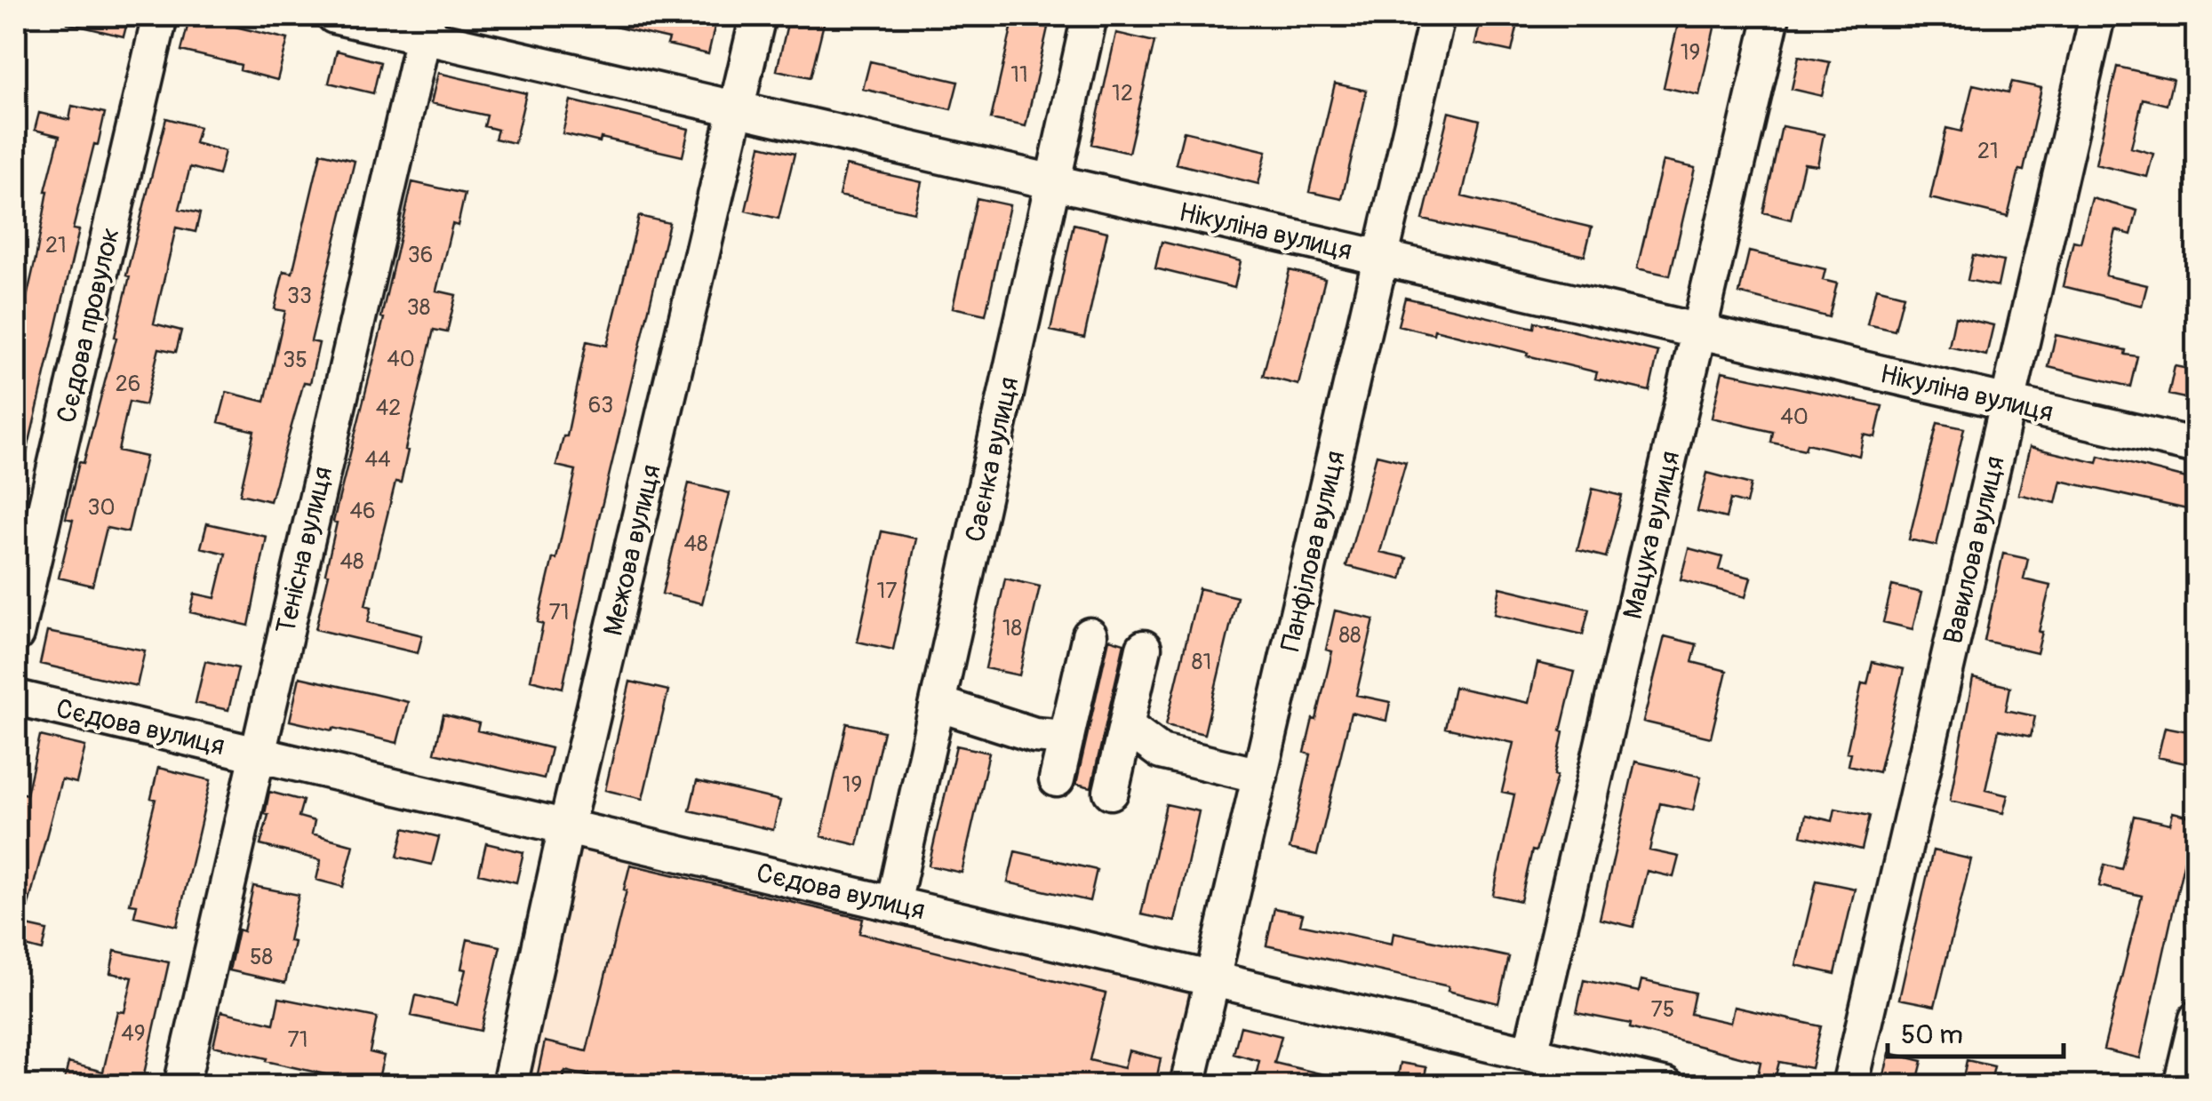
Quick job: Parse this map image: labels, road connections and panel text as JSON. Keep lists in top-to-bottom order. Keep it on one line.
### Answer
{"streets":{"street":["Нікуліна вулиця","Сєдова провулок","Саєнка вулиця","Мацука вулиця","Тенісна вулиця","Межова вулиця","Вавилова вулиця","Панфілова вулиця","Сєдова вулиця"]},"crossings":[["Нікуліна вулиця","Саєнка вулиця"],["Нікуліна вулиця","Мацука вулиця"],["Нікуліна вулиця","Тенісна вулиця"],["Нікуліна вулиця","Межова вулиця"],["Нікуліна вулиця","Вавилова вулиця"],["Нікуліна вулиця","Панфілова вулиця"],["Саєнка вулиця","Сєдова вулиця"],["Мацука вулиця","Сєдова вулиця"],["Тенісна вулиця","Сєдова вулиця"],["Межова вулиця","Сєдова вулиця"],["Панфілова вулиця","Сєдова вулиця"]],"house_numbers":["19","11","12","21","21","36","33","38","40","35","26","63","42","40","44","30","46","48","48","17","71","18","88","81","19","58","75","49","71"],"scale_bar":"50 m"}
